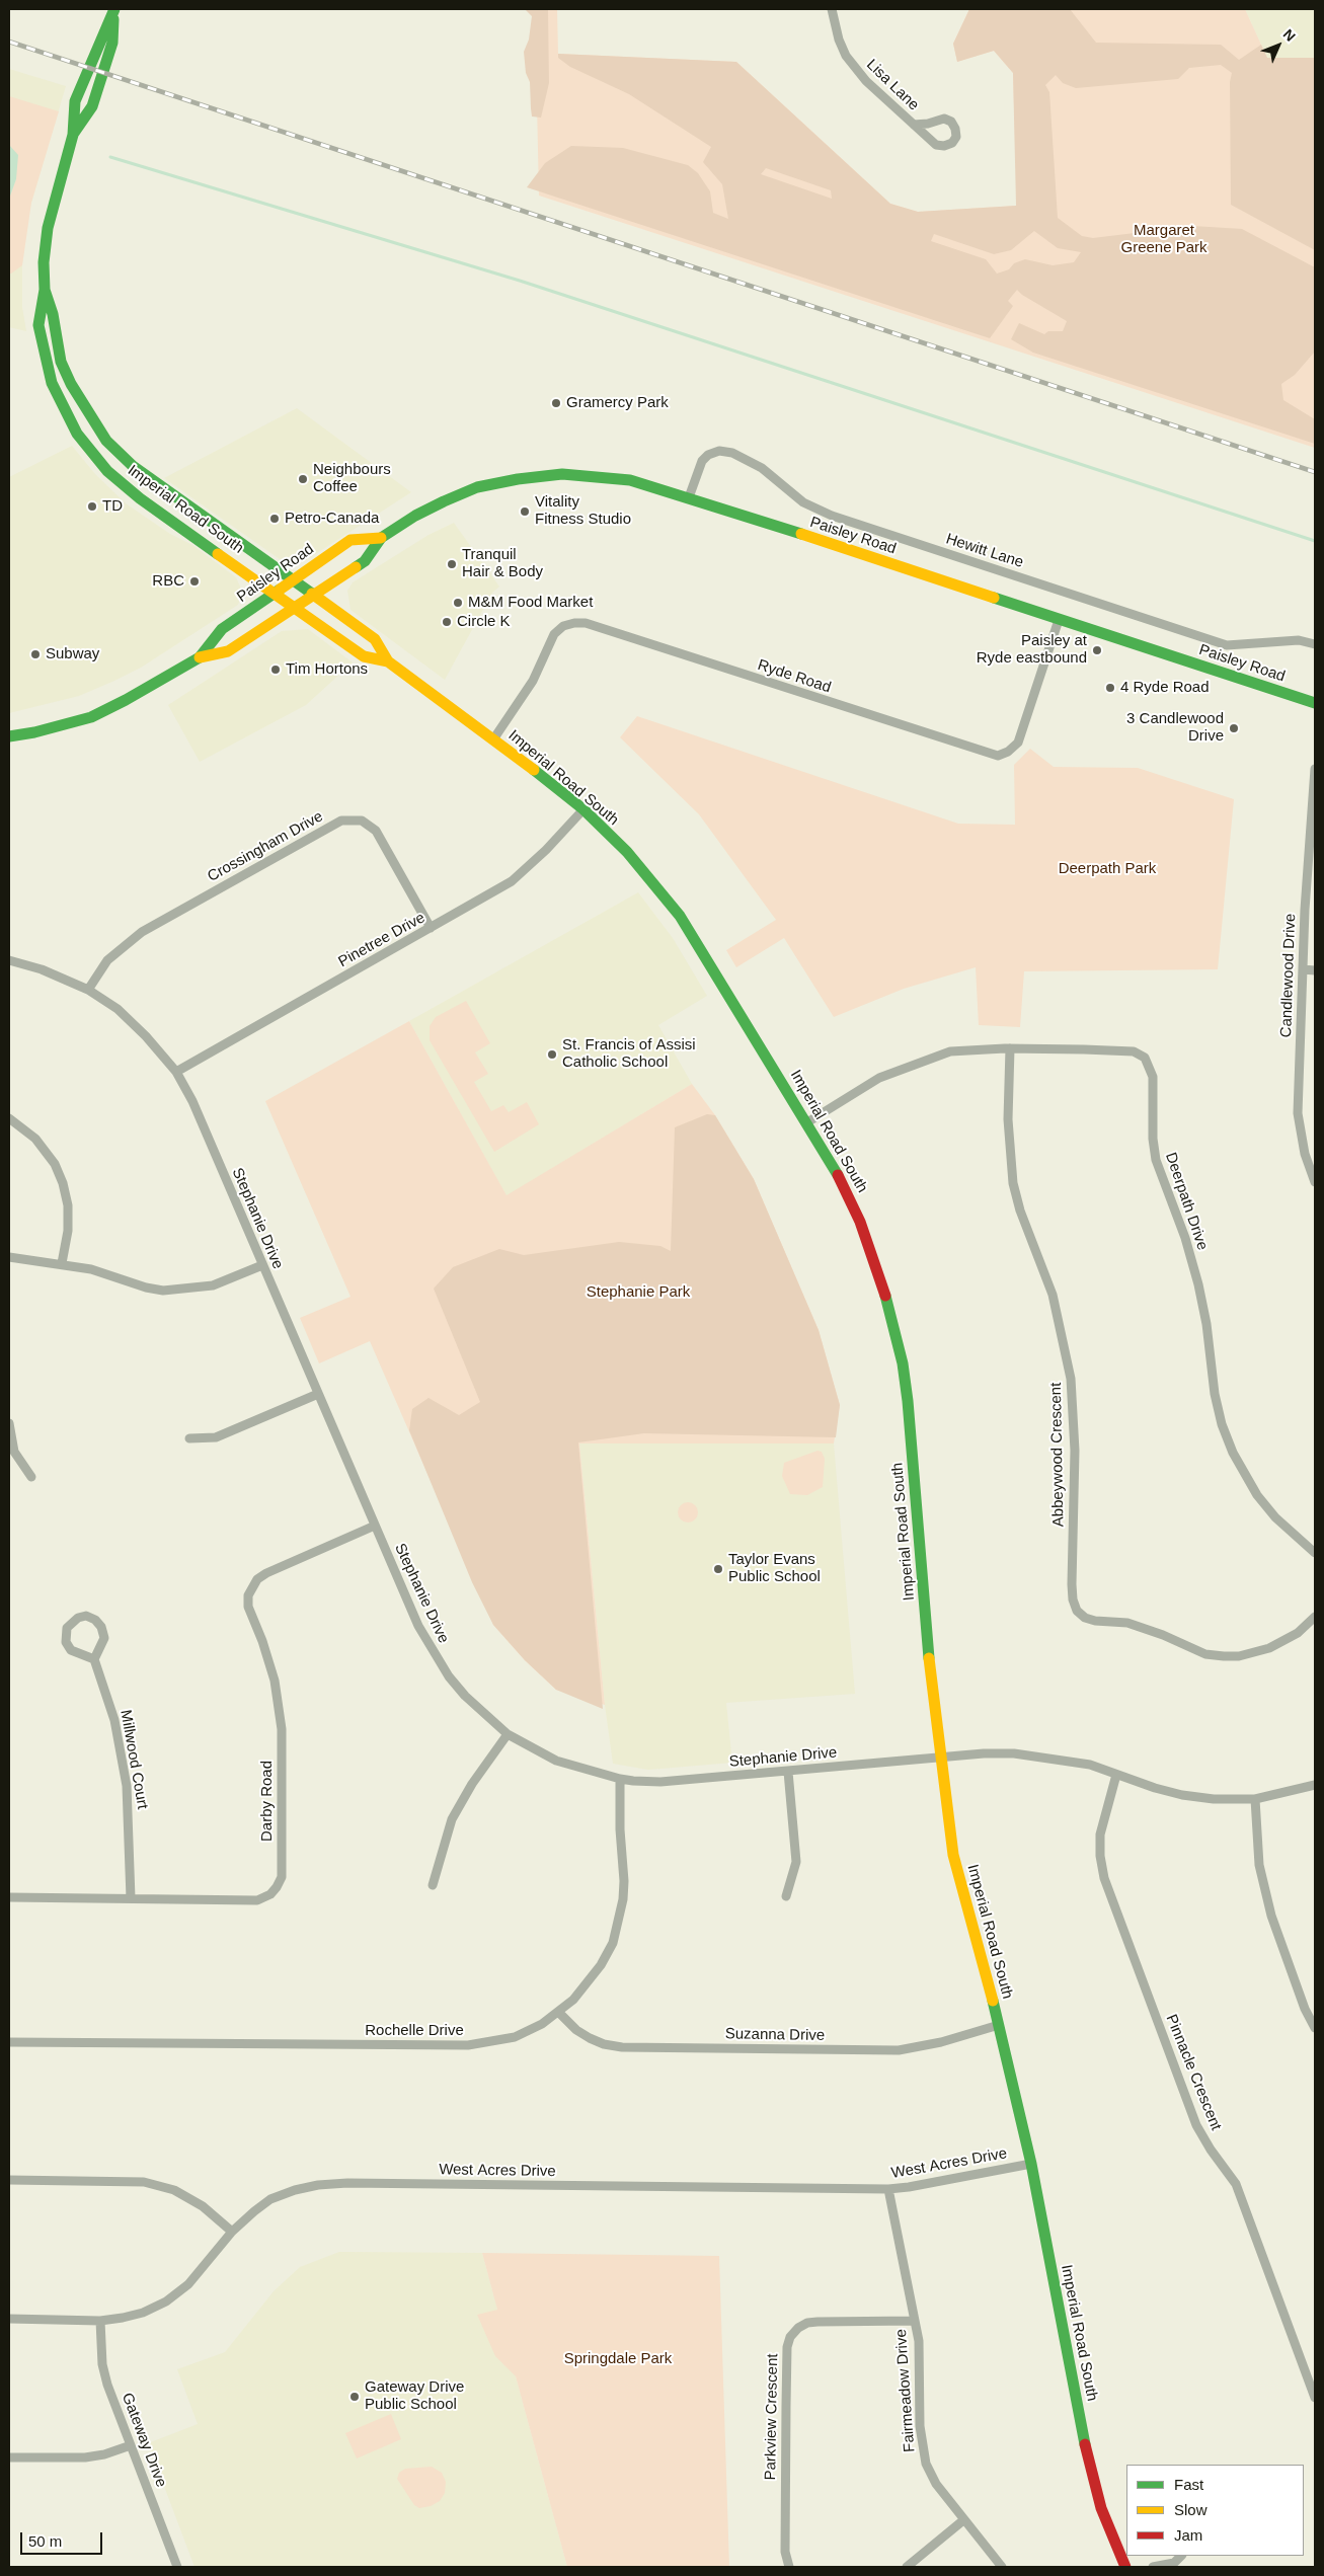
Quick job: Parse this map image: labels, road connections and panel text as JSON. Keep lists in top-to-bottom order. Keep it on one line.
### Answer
{"streets":{"street":["Lisa Lane","Imperial Road South","Paisley Road","Hewitt Lane","Ryde Road","Crossingham Drive","Pinetree Drive","Candlewood Drive","Deerpath Drive","Stephanie Drive","Abbeywood Crescent","Millwood Court","Darby Road","Rochelle Drive","Suzanna Drive","Pinnacle Crescent","West Acres Drive","Fairmeadow Drive","Parkview Crescent","Gateway Drive"]},"crossings":[["Imperial Road South","Paisley Road"],["Imperial Road South","Ryde Road"],["Imperial Road South","Pinetree Drive"],["Imperial Road South","Deerpath Drive"],["Imperial Road South","Stephanie Drive"],["Imperial Road South","Suzanna Drive"],["Imperial Road South","West Acres Drive"],["Paisley Road","Hewitt Lane"],["Paisley Road","Ryde Road"],["Crossingham Drive","Pinetree Drive"],["Crossingham Drive","Stephanie Drive"],["Pinetree Drive","Stephanie Drive"],["Deerpath Drive","Abbeywood Crescent"],["Stephanie Drive","Darby Road"],["Stephanie Drive","Rochelle Drive"],["Stephanie Drive","Pinnacle Crescent"],["Millwood Court","Darby Road"],["Rochelle Drive","Suzanna Drive"],["West Acres Drive","Fairmeadow Drive"],["West Acres Drive","Gateway Drive"],["Fairmeadow Drive","Parkview Crescent"]],"parks":["Margaret Greene Park","Deerpath Park","Stephanie Park","Springdale Park"],"places":["Gramercy Park","Neighbours Coffee","TD","Vitality Fitness Studio","Petro-Canada","Tranquil Hair & Body","RBC","M&M Food Market","Circle K","Paisley at Ryde eastbound","Subway","Tim Hortons","4 Ryde Road","3 Candlewood Drive","St. Francis of Assisi Catholic School","Taylor Evans Public School","Gateway Drive Public School"],"legend":["Fast","Slow","Jam"],"scale_bar":"50 m","north":"top right"}
